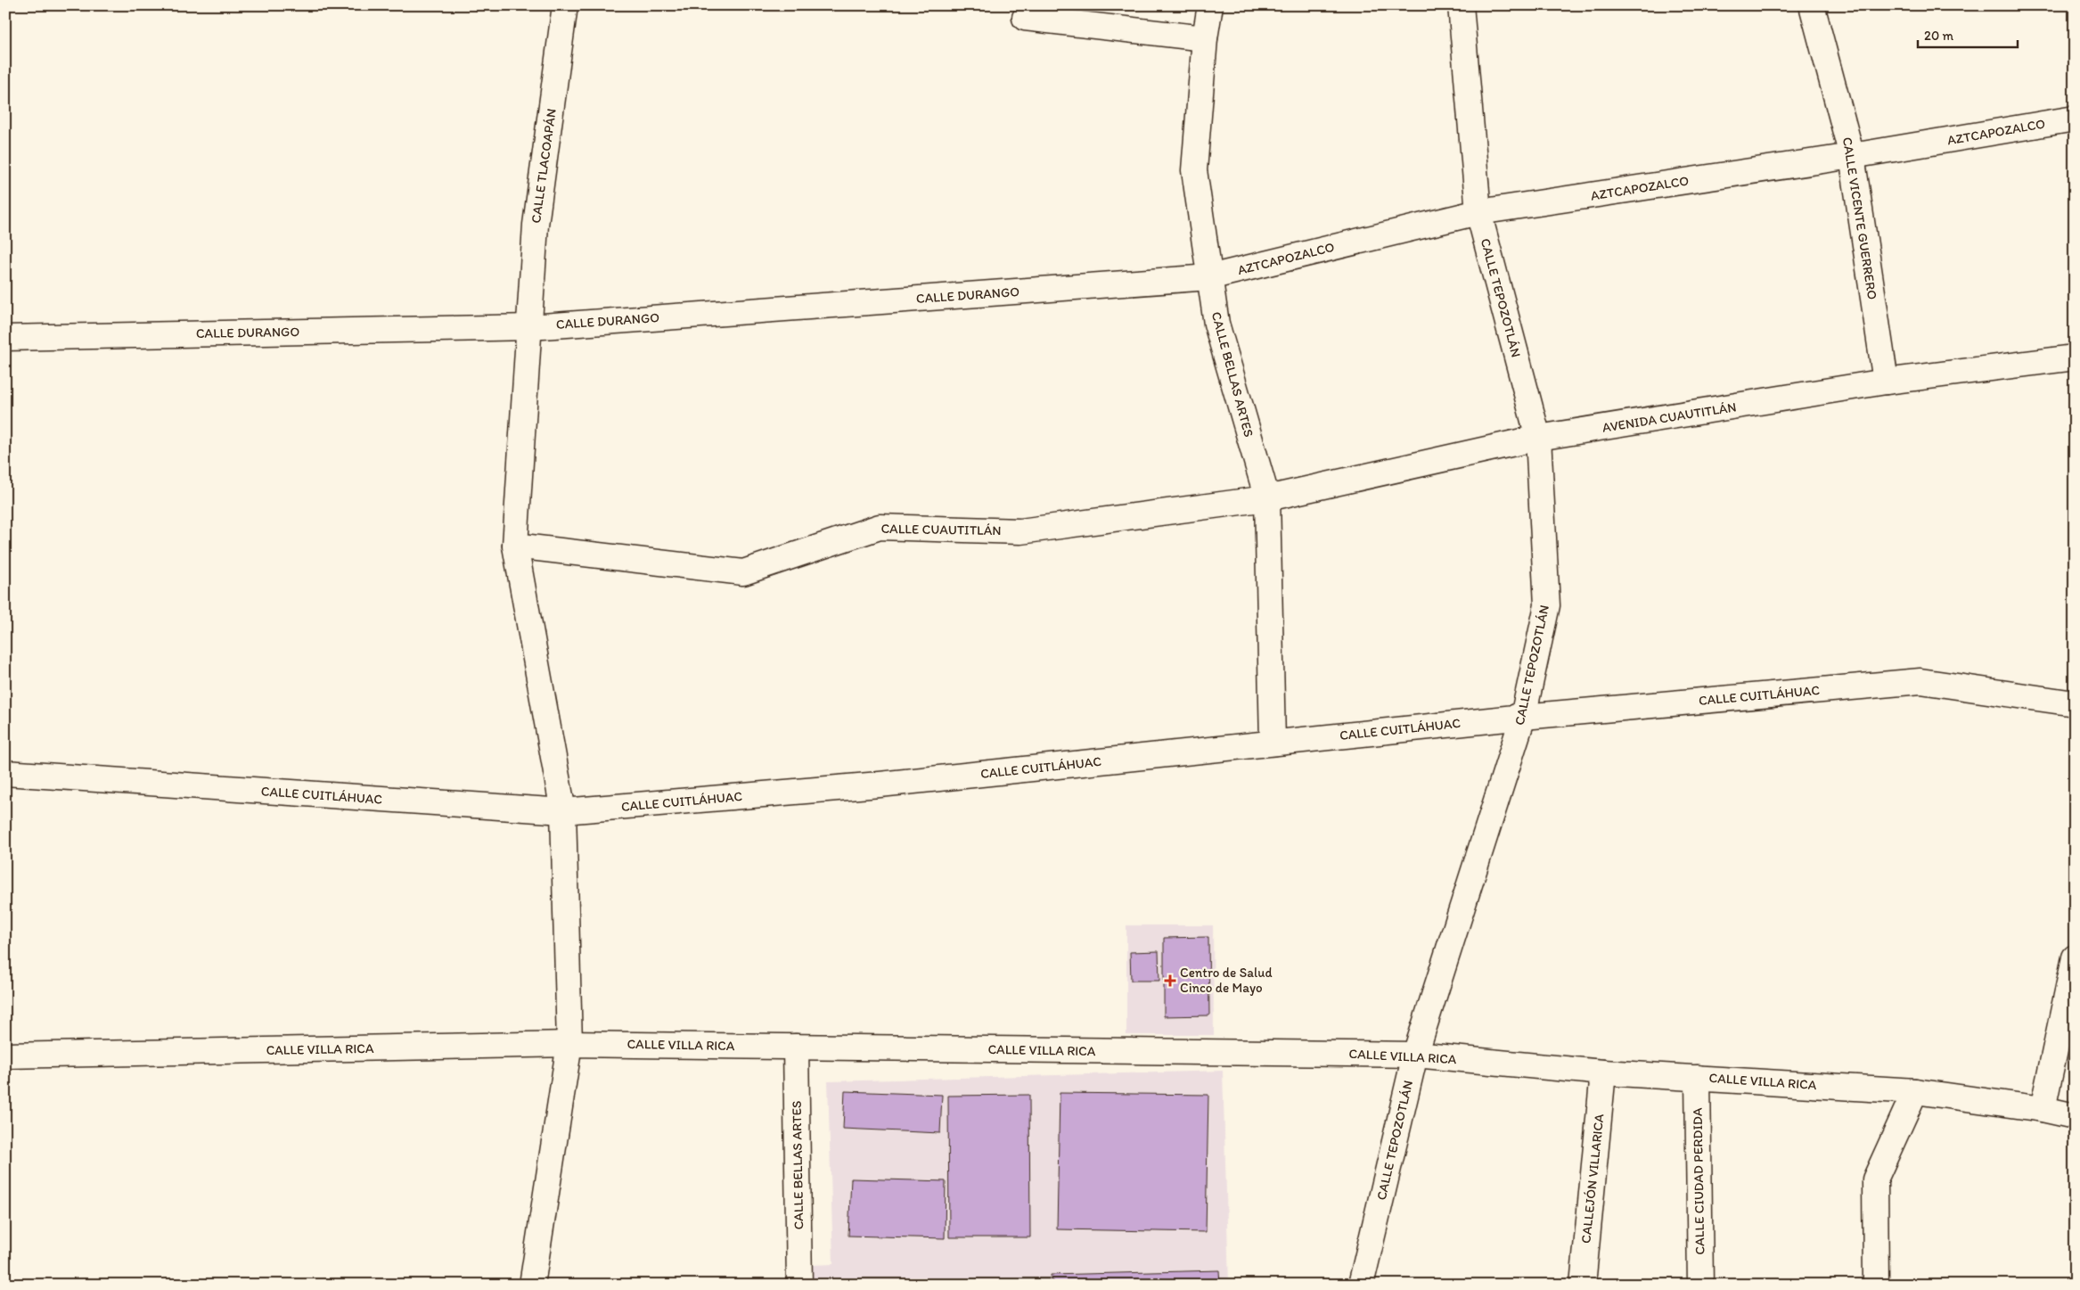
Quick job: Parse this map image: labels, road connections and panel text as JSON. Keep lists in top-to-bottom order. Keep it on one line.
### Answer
{"streets":{"street":["AZTCAPOZALCO","CALLE TLACOAPÁN","CALLE VICENTE GUERRERO","CALLE DURANGO","CALLE TEPOZOTLÁN","CALLE BELLAS ARTES","AVENIDA CUAUTITLÁN","CALLE CUAUTITLÁN","CALLE CUITLÁHUAC","CALLE VILLA RICA","CALLEJÓN VILLARICA","CALLE CIUDAD PERDIDA"]},"crossings":[["AZTCAPOZALCO","CALLE VICENTE GUERRERO"],["AZTCAPOZALCO","CALLE DURANGO"],["AZTCAPOZALCO","CALLE TEPOZOTLÁN"],["AZTCAPOZALCO","CALLE BELLAS ARTES"],["CALLE TLACOAPÁN","CALLE DURANGO"],["CALLE TLACOAPÁN","CALLE CUAUTITLÁN"],["CALLE TLACOAPÁN","CALLE CUITLÁHUAC"],["CALLE TLACOAPÁN","CALLE VILLA RICA"],["CALLE VICENTE GUERRERO","AVENIDA CUAUTITLÁN"],["CALLE DURANGO","CALLE BELLAS ARTES"],["CALLE TEPOZOTLÁN","AVENIDA CUAUTITLÁN"],["CALLE TEPOZOTLÁN","CALLE CUITLÁHUAC"],["CALLE TEPOZOTLÁN","CALLE VILLA RICA"],["CALLE BELLAS ARTES","AVENIDA CUAUTITLÁN"],["CALLE BELLAS ARTES","CALLE CUAUTITLÁN"],["CALLE BELLAS ARTES","CALLE CUITLÁHUAC"],["CALLE BELLAS ARTES","CALLE VILLA RICA"],["AVENIDA CUAUTITLÁN","CALLE CUAUTITLÁN"],["CALLE VILLA RICA","CALLEJÓN VILLARICA"],["CALLE VILLA RICA","CALLE CIUDAD PERDIDA"]],"places":{"health":["Centro de Salud Cinco de Mayo"]},"scale_bar":"20 m"}
